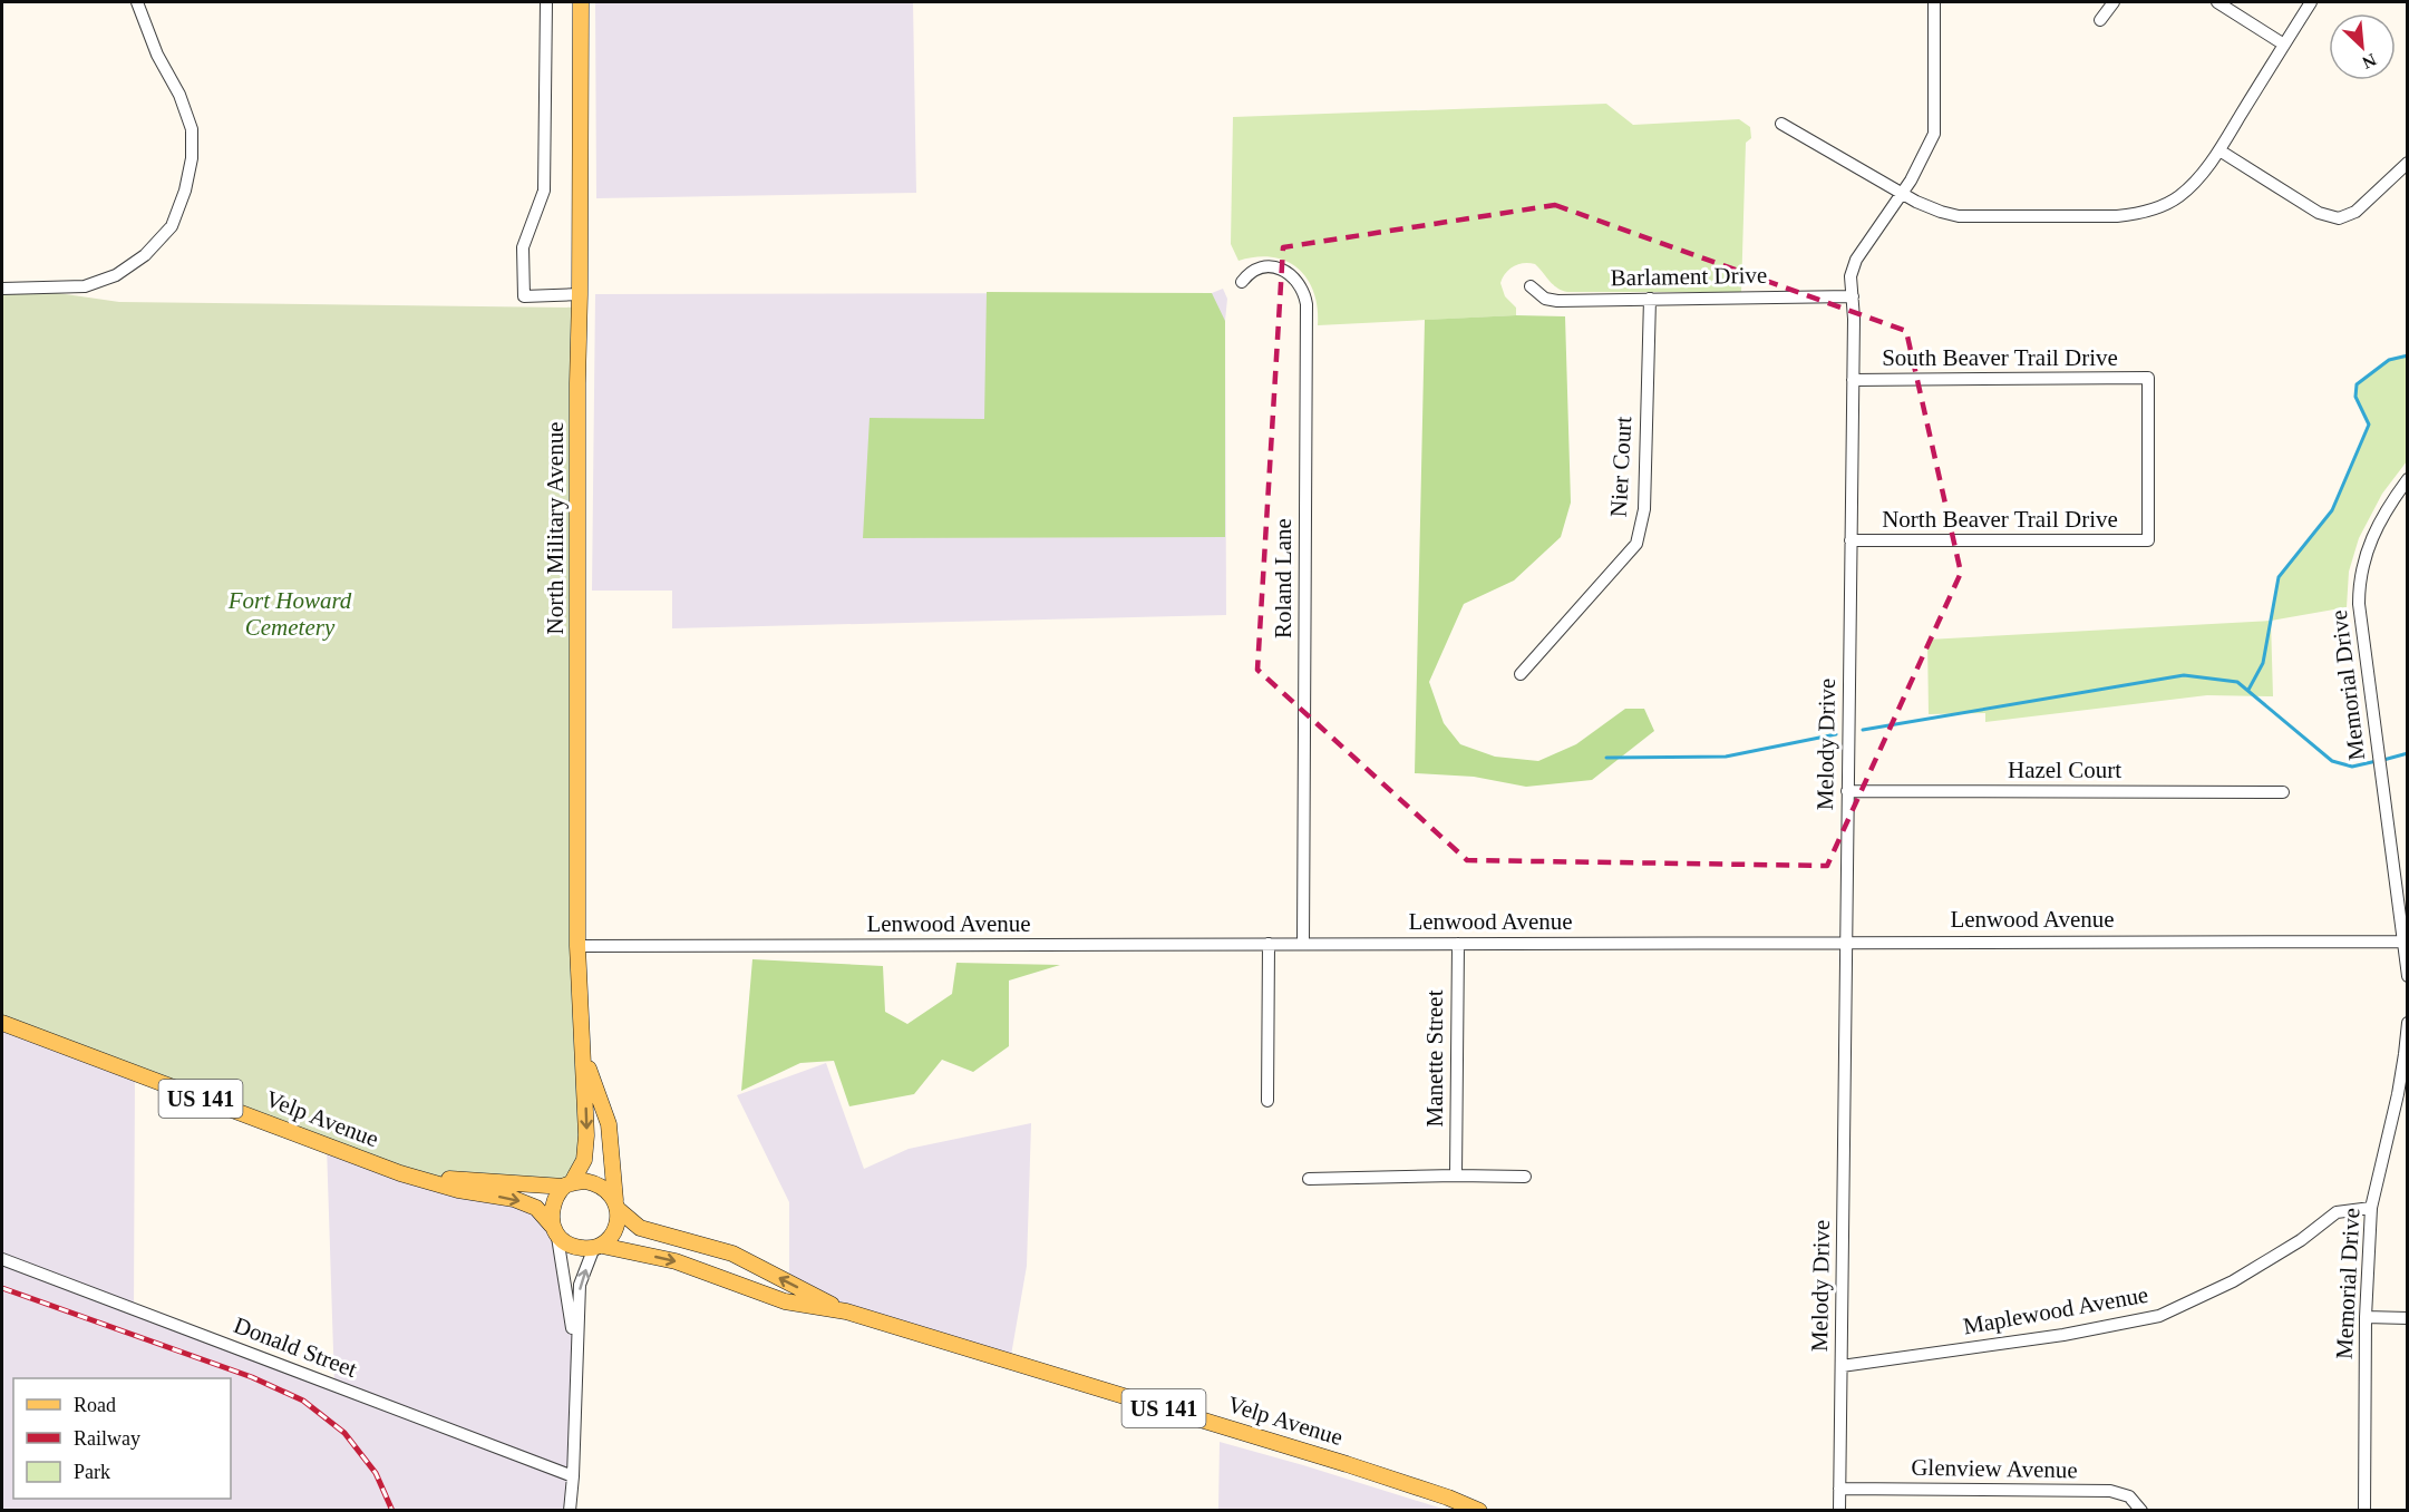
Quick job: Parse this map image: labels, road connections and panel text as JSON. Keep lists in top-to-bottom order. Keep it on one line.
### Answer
{"streets":{"main road":["North Military Avenue","US 141","Velp Avenue"],"street":["Barlament Drive","South Beaver Trail Drive","Nier Court","North Beaver Trail Drive","Roland Lane","Memorial Drive","Melody Drive","Hazel Court","Lenwood Avenue","Manette Street","Maplewood Avenue","Donald Street","Glenview Avenue"]},"crossings":[["Barlament Drive","Nier Court"],["Barlament Drive","Melody Drive"],["South Beaver Trail Drive","North Beaver Trail Drive"],["South Beaver Trail Drive","Melody Drive"],["North Beaver Trail Drive","Melody Drive"],["North Military Avenue","Lenwood Avenue"],["North Military Avenue","Velp Avenue"],["Roland Lane","Lenwood Avenue"],["Memorial Drive","Lenwood Avenue"],["Memorial Drive","Maplewood Avenue"],["Melody Drive","Hazel Court"],["Melody Drive","Lenwood Avenue"],["Melody Drive","Maplewood Avenue"],["Melody Drive","Glenview Avenue"],["Lenwood Avenue","Manette Street"]],"parks":["Fort Howard Cemetery"],"legend":["Road","Railway","Park"],"north":"bottom right"}
